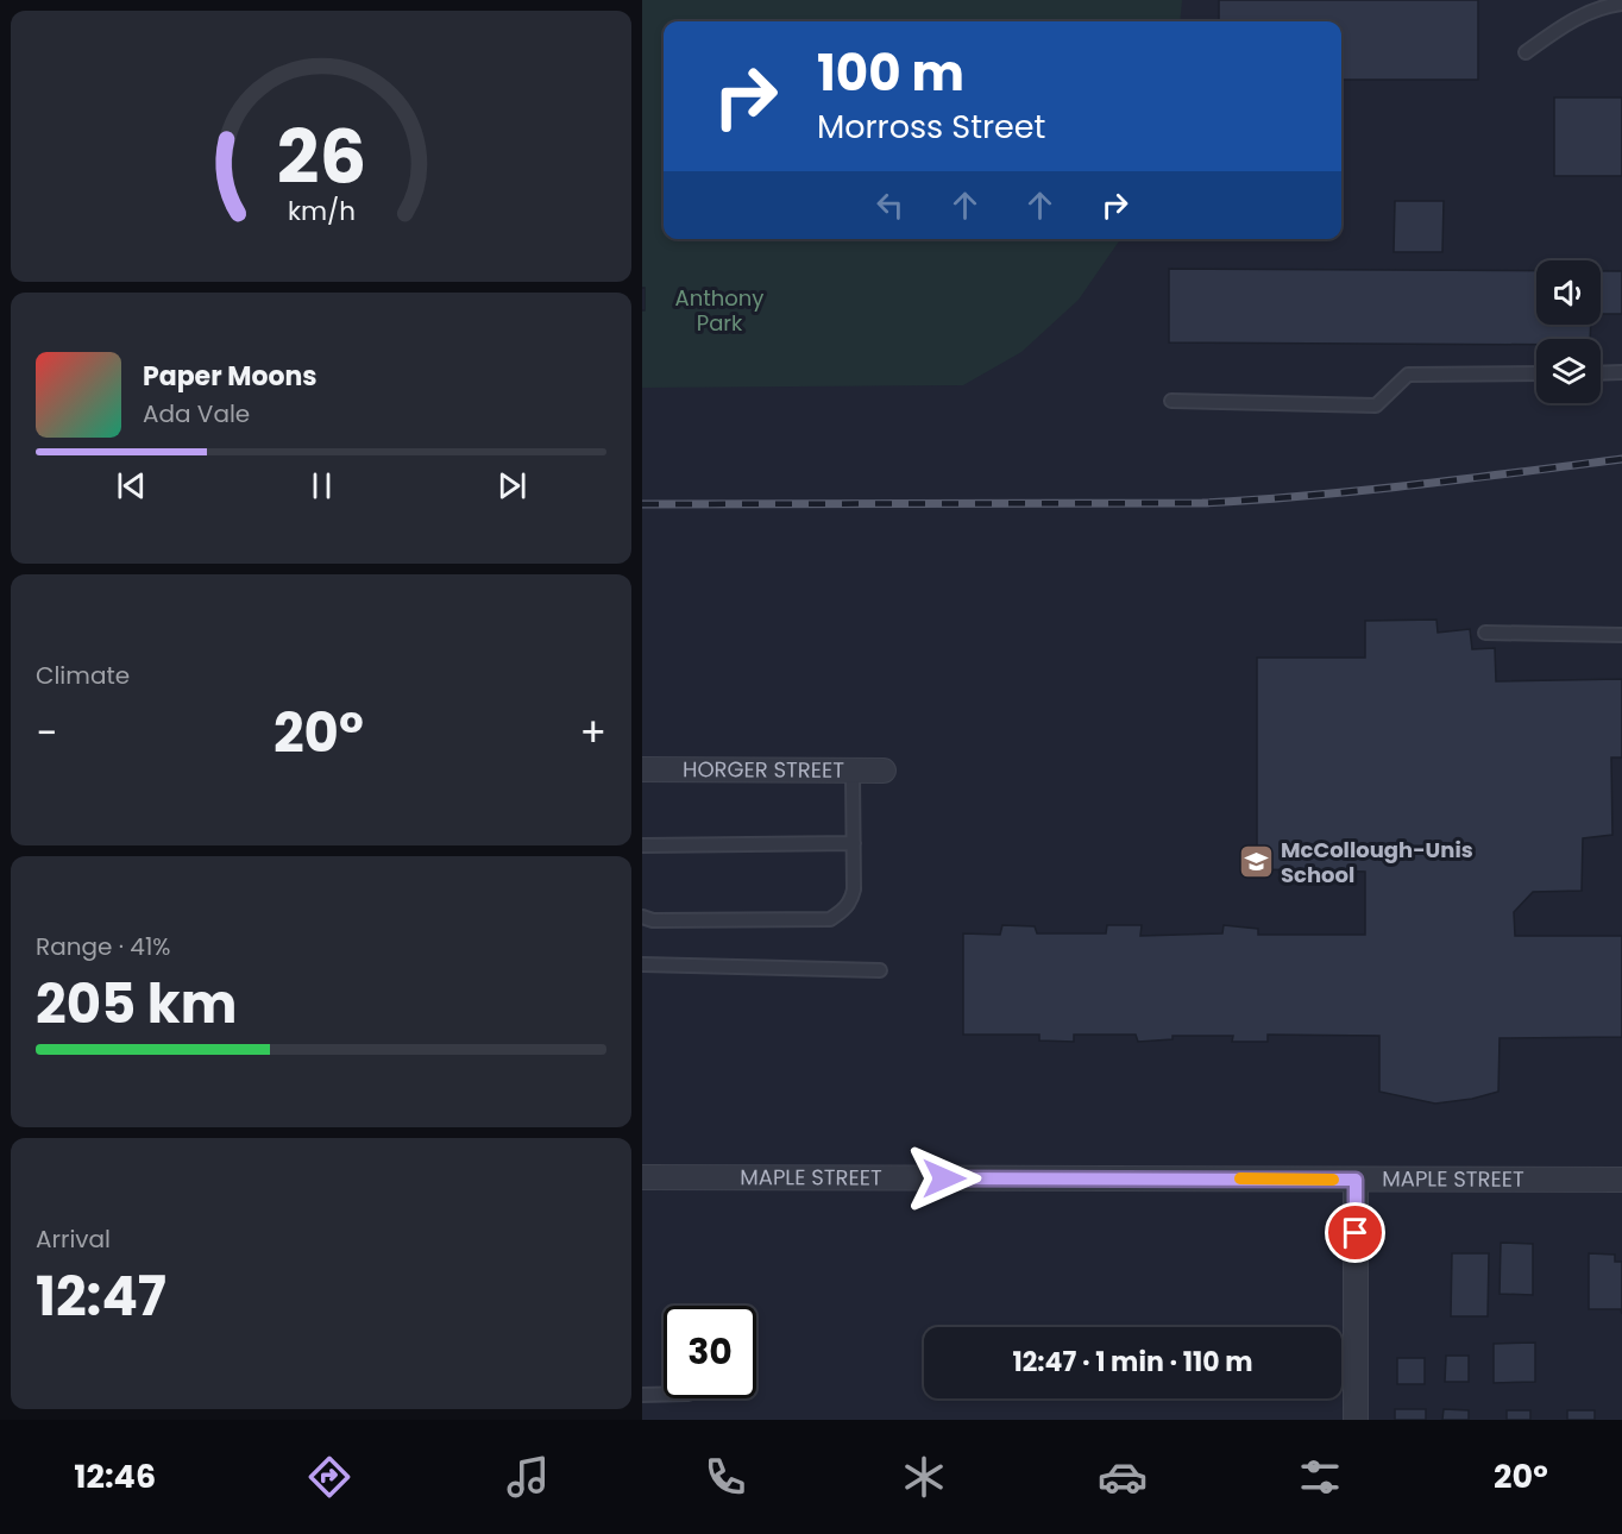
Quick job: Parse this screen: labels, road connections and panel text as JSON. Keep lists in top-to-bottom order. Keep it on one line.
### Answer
{"streets":{"street":["HORGER STREET","MAPLE STREET"]},"parks":["Anthony Park"],"places":{"school or university":["McCollough-Unis School"]},"page":{"turn":["100 m","Morross Street"],"song":["Paper Moons","Ada Vale"],"tile":["Climate",["Range · 41%","205 km"],["Arrival","12:47"]],"heat":["−","20°","+"],"limit":"30","trip":"12:47 · 1 min · 110 m","tabs":["12:46","20°"],"gauge":["26","km/h"]}}
